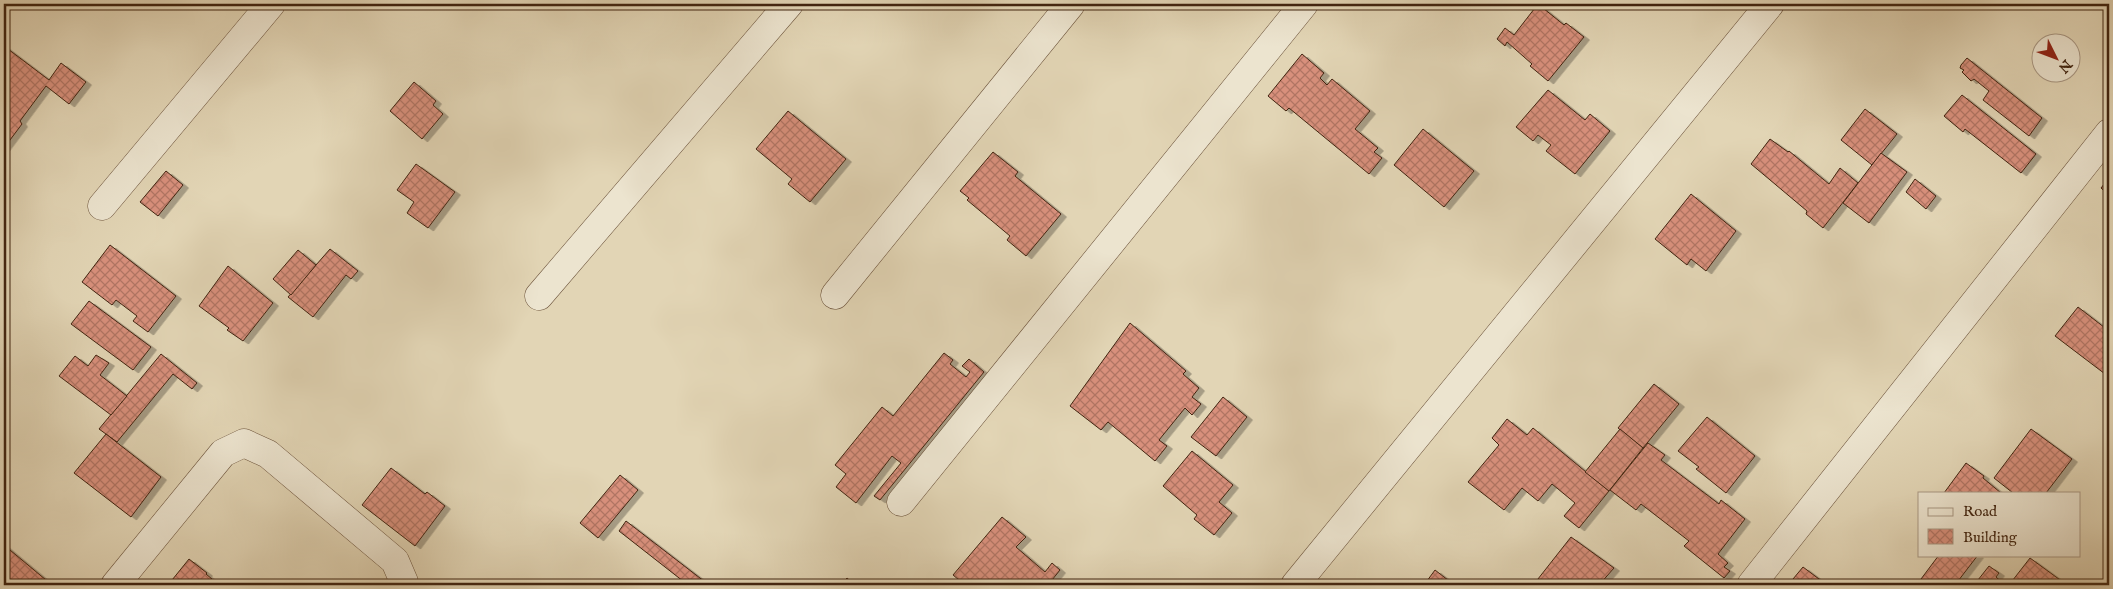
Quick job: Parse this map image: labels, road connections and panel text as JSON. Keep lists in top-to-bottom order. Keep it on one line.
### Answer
{"legend":["Road","Building"],"north":"bottom right"}
